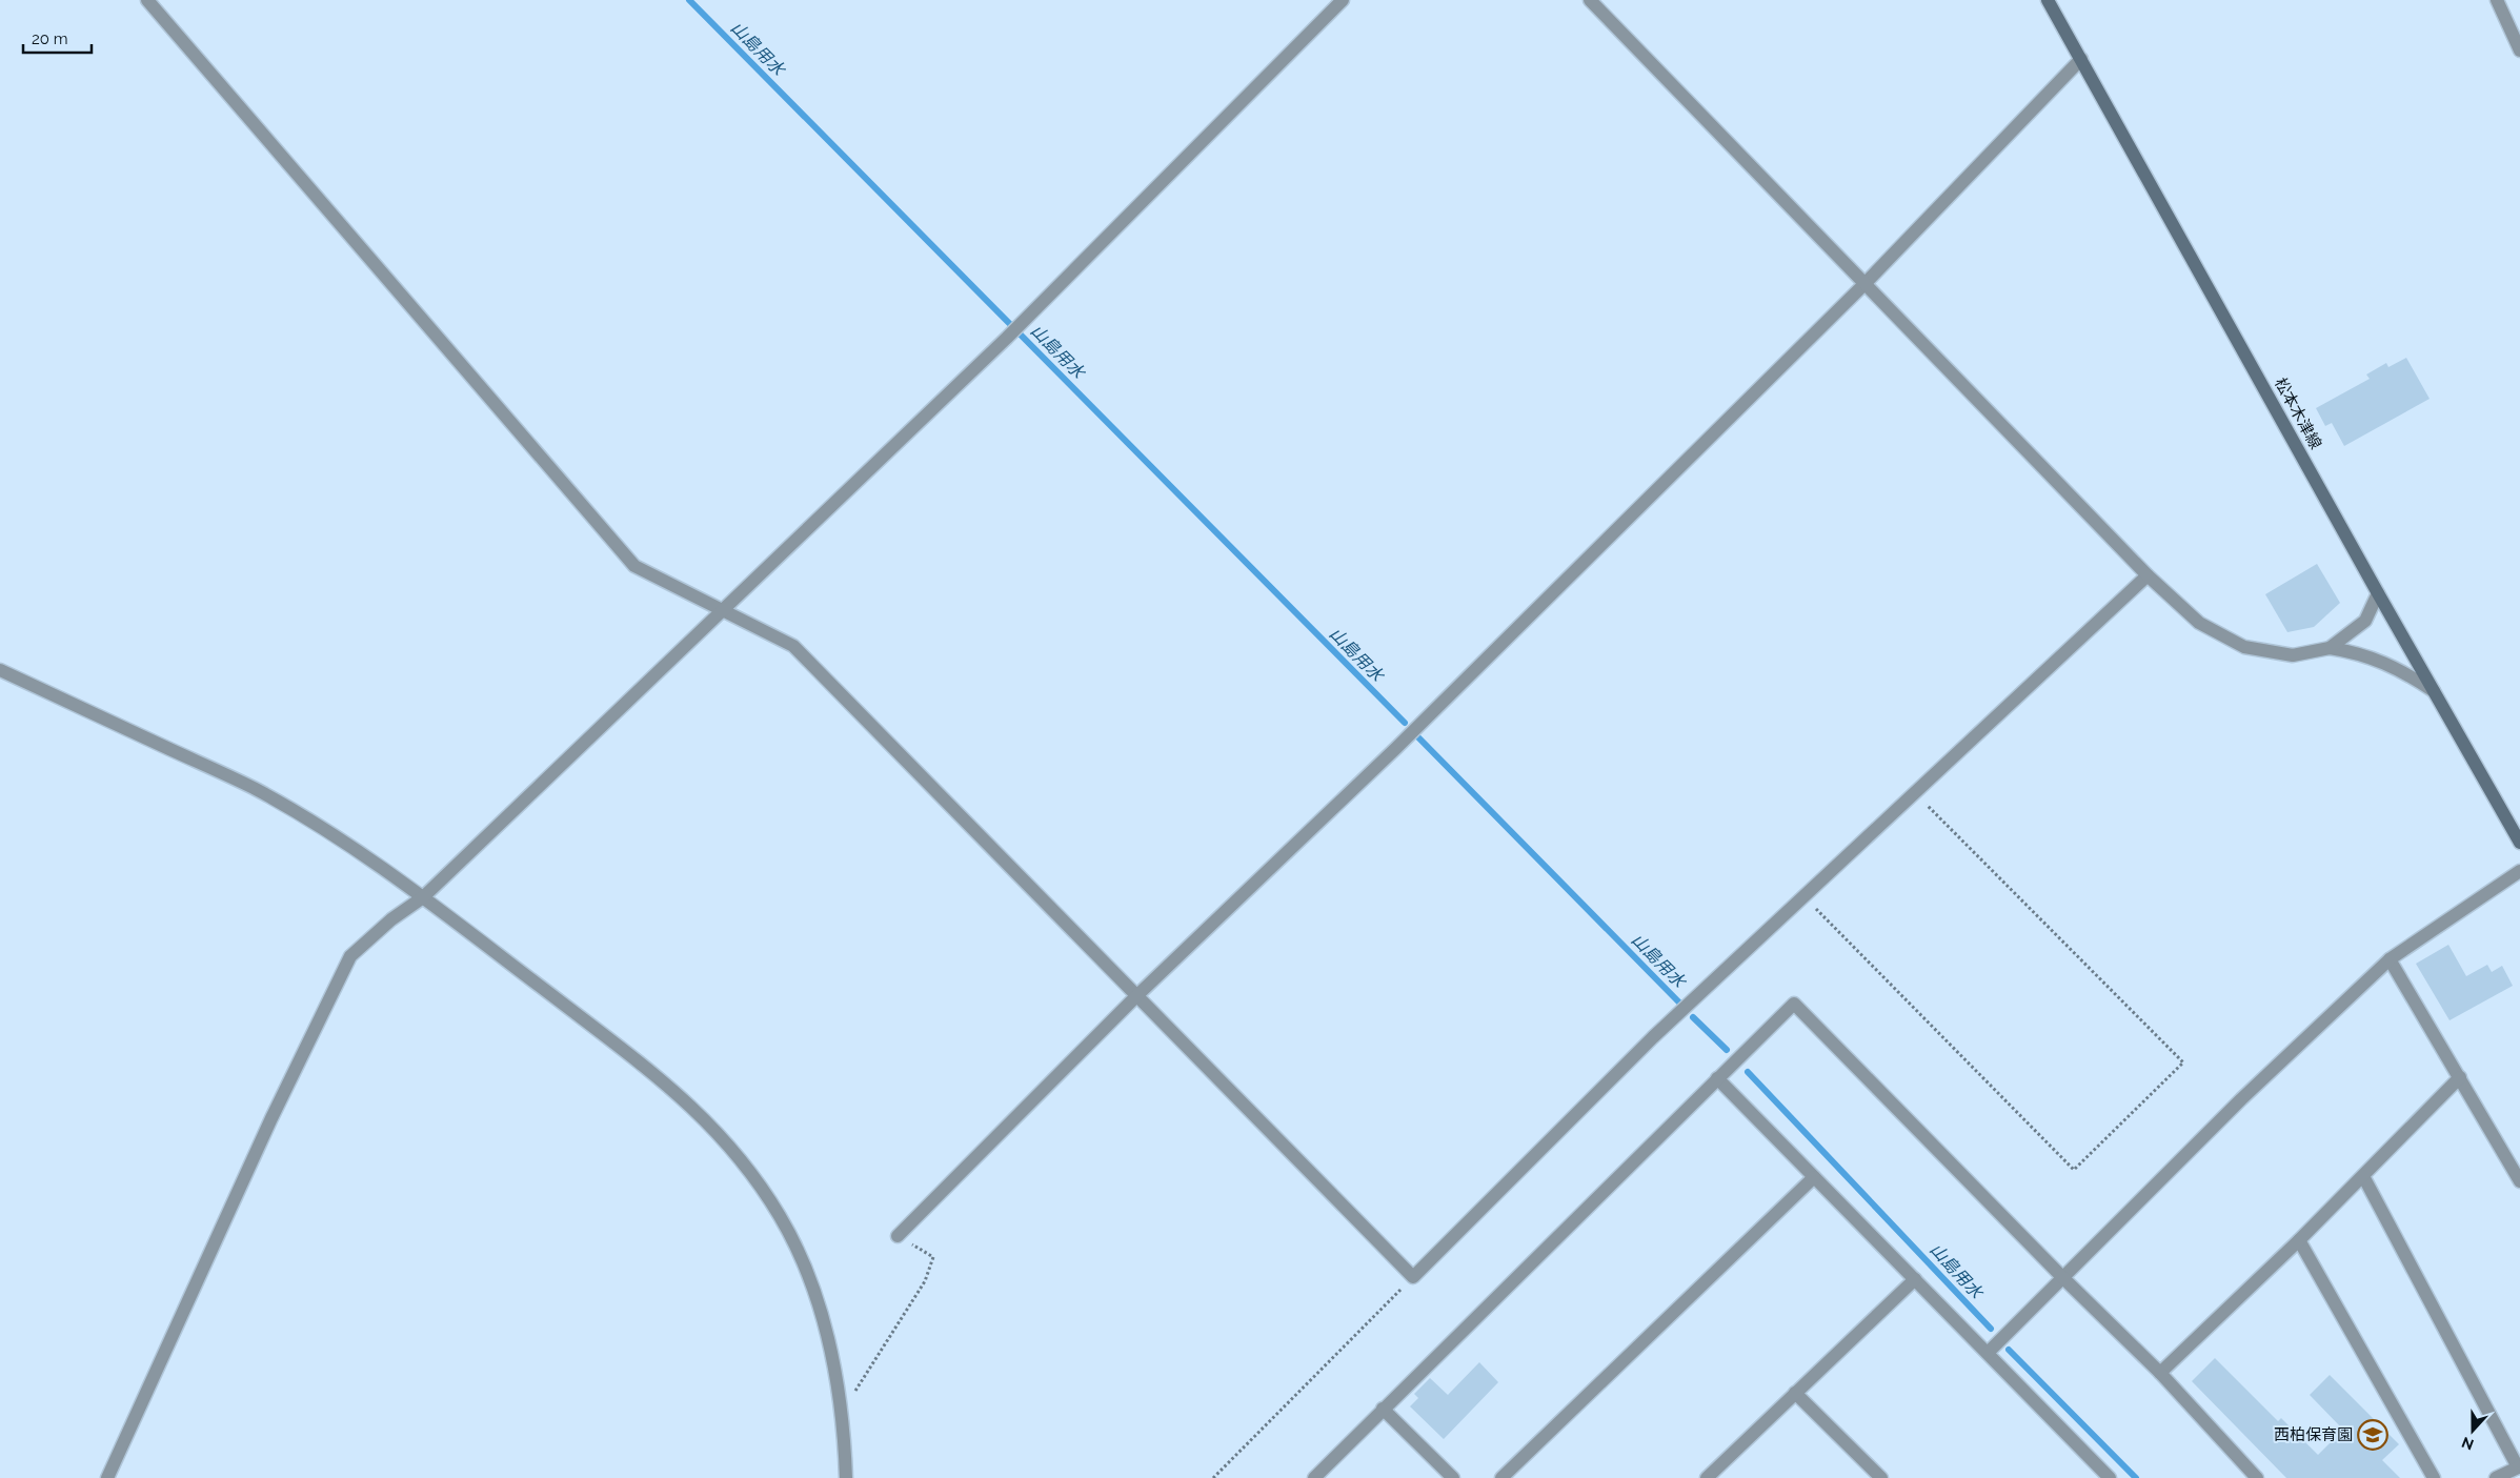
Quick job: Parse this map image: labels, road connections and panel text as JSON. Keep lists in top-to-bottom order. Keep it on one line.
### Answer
{"streets":{"main road":["松本木津線"]},"water":["山島用水"],"places":{"school or university":["西柏保育園"]},"scale_bar":"20 m","north":"bottom"}
